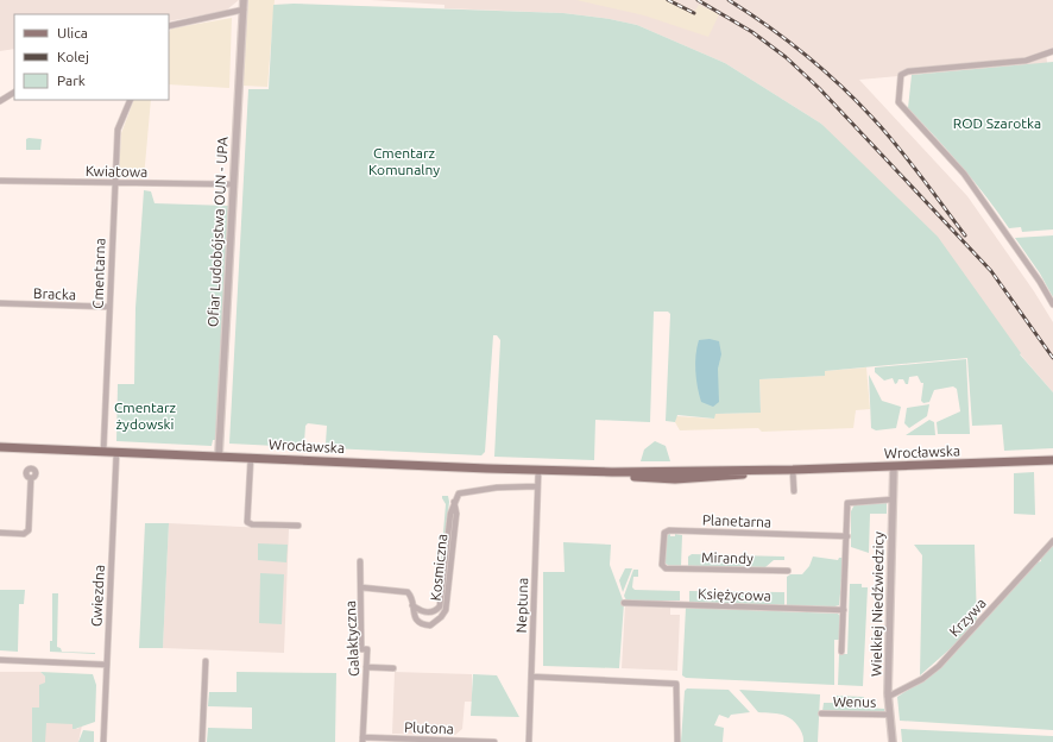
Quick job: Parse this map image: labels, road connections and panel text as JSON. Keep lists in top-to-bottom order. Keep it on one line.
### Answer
{"streets":{"main road":["Wrocławska"],"street":["Kwiatowa","Ofiar Ludobójstwa OUN - UPA","Cmentarna","Bracka","Planetarna","Mirandy","Kosmiczna","Księżycowa","Gwiezdna","Wielkiej Niedźwiedzicy","Neptuna","Krzywa","Galaktyczna","Wenus","Plutona"]},"crossings":[["Kwiatowa","Ofiar Ludobójstwa OUN - UPA"],["Kwiatowa","Cmentarna"],["Ofiar Ludobójstwa OUN - UPA","Wrocławska"],["Cmentarna","Bracka"],["Cmentarna","Wrocławska"],["Wrocławska","Gwiezdna"],["Wrocławska","Wielkiej Niedźwiedzicy"],["Wrocławska","Neptuna"],["Planetarna","Mirandy"],["Kosmiczna","Galaktyczna"],["Wielkiej Niedźwiedzicy","Krzywa"],["Wielkiej Niedźwiedzicy","Wenus"],["Galaktyczna","Plutona"]],"parks":["ROD Szarotka","Cmentarz Komunalny","Cmentarz żydowski"],"legend":["Ulica","Kolej","Park"]}
